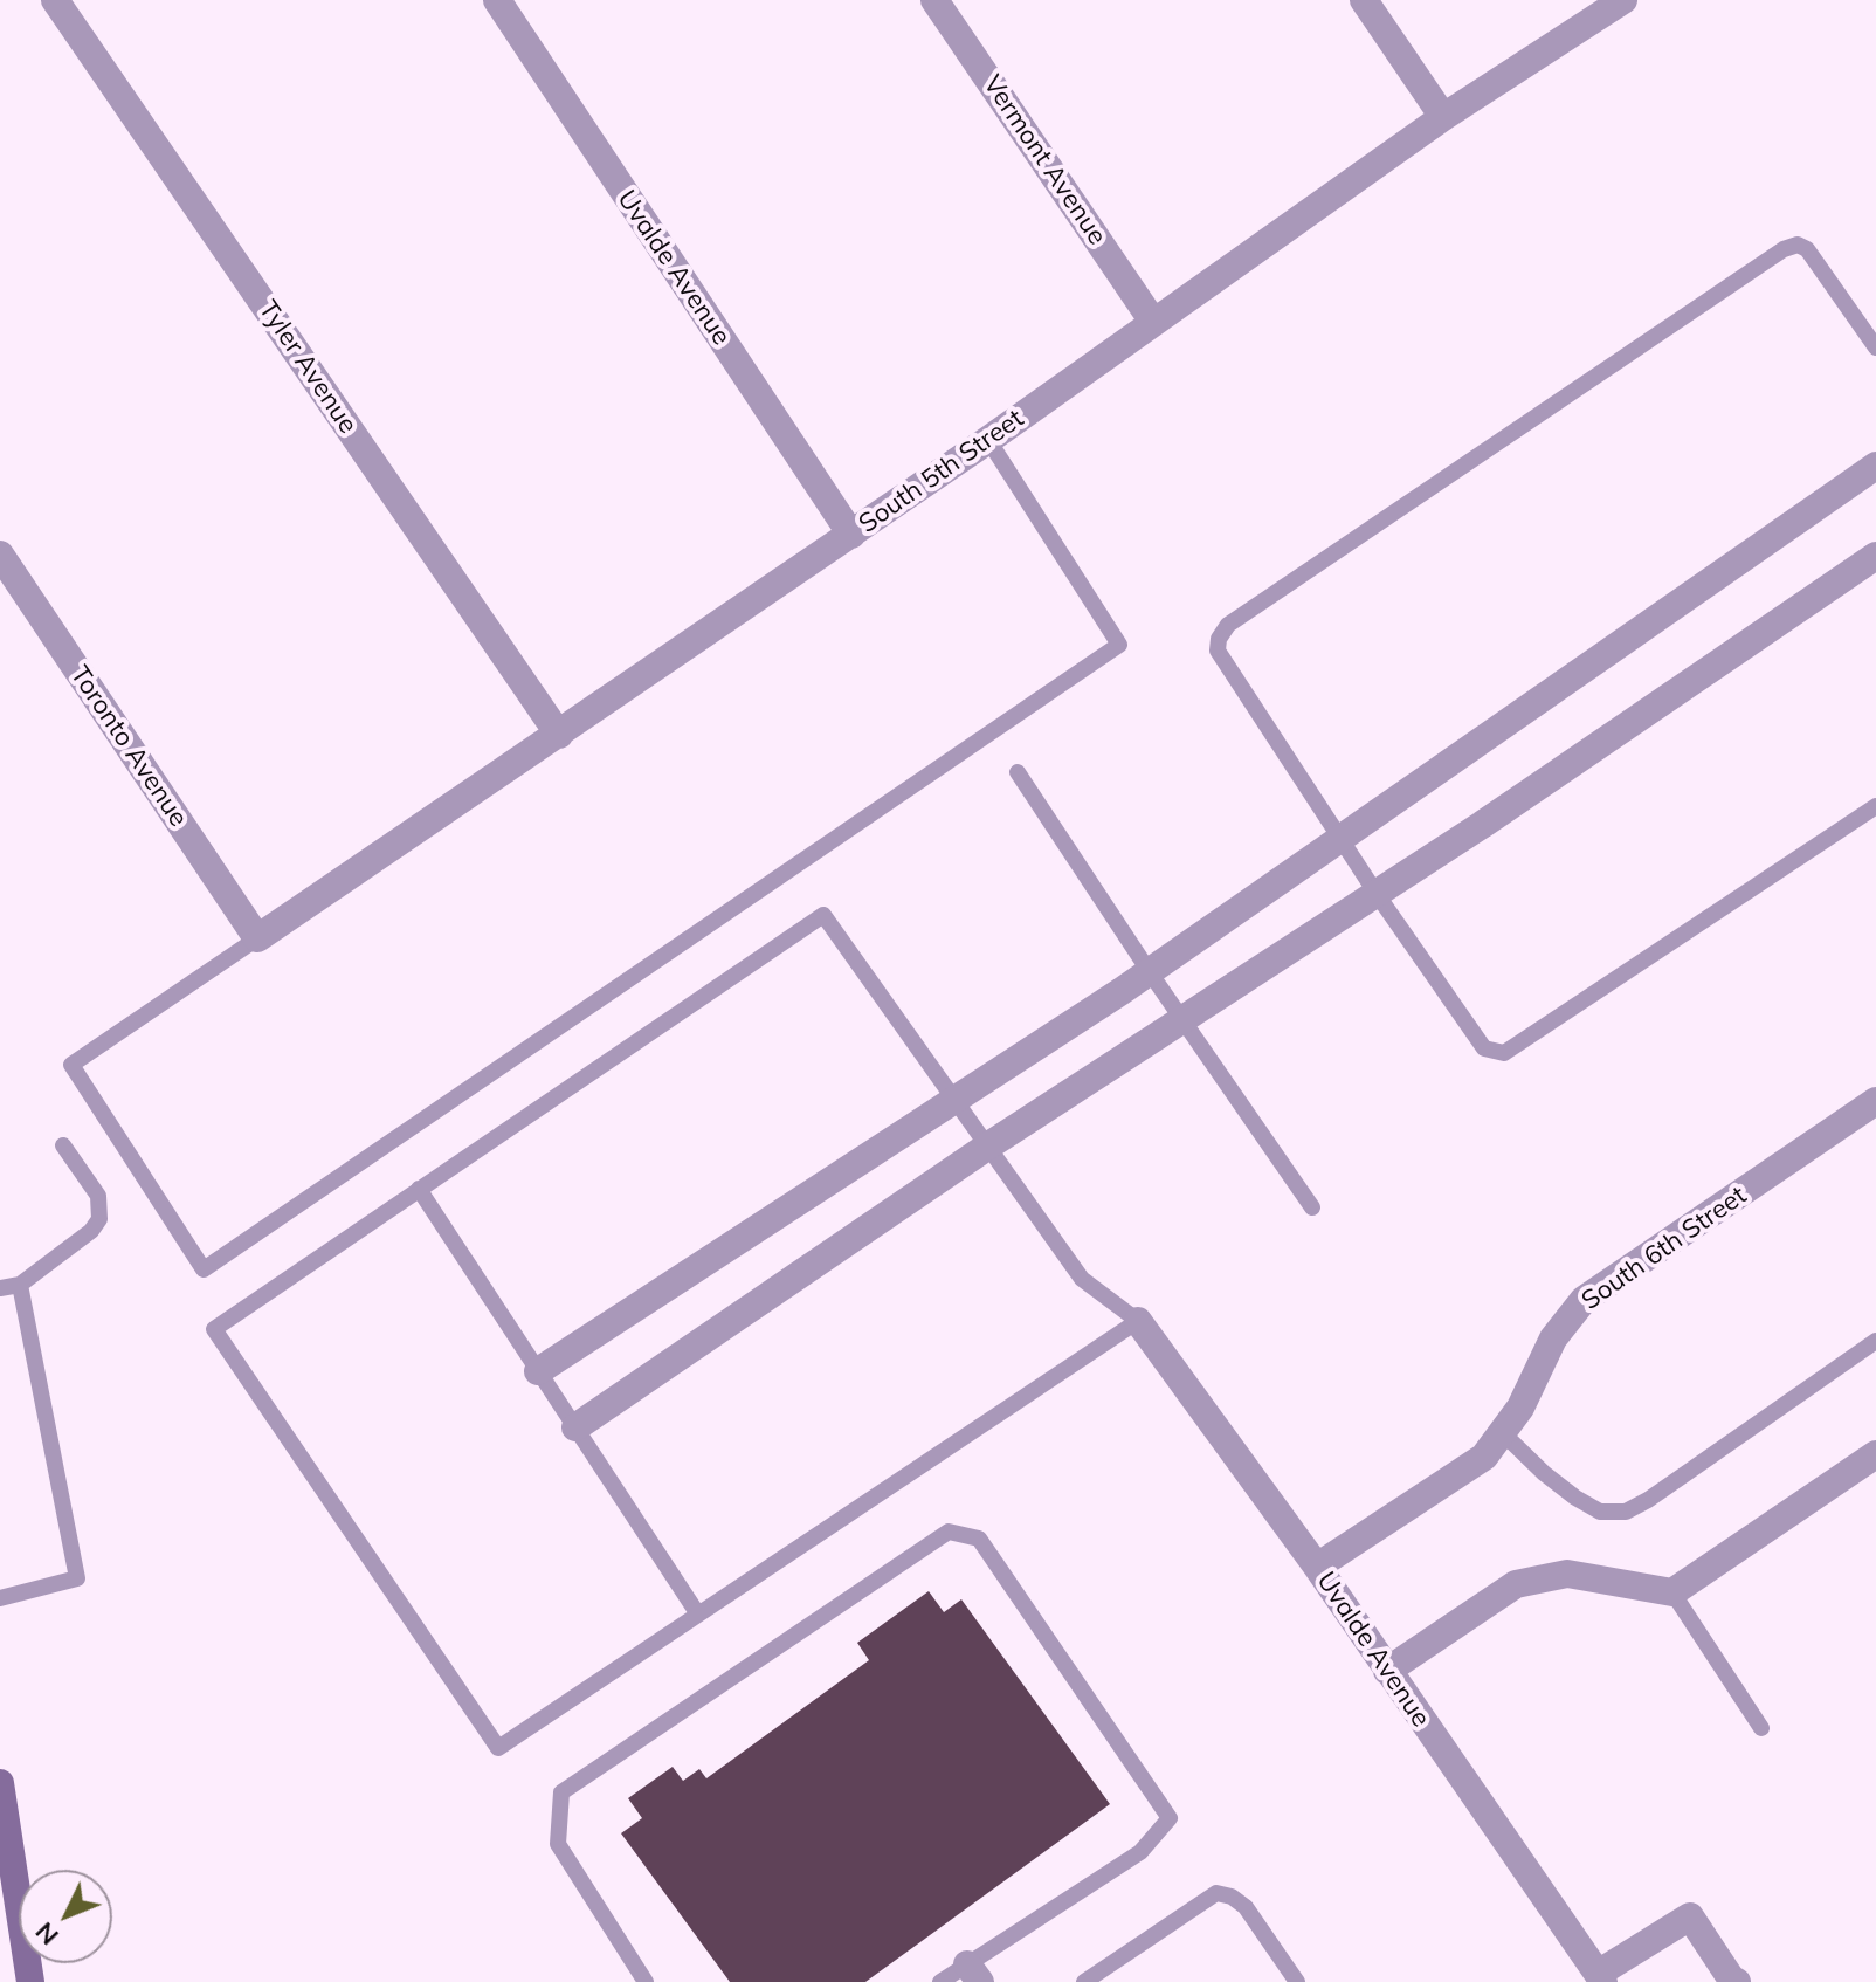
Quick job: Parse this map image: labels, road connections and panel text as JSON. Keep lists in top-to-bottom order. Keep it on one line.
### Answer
{"streets":{"street":["Vermont Avenue","Uvalde Avenue","Tyler Avenue","South 5th Street","Toronto Avenue","South 6th Street"]},"crossings":[["Vermont Avenue","South 5th Street"],["Uvalde Avenue","South 5th Street"],["Uvalde Avenue","South 6th Street"],["Tyler Avenue","South 5th Street"],["South 5th Street","Toronto Avenue"]],"north":"bottom left"}
